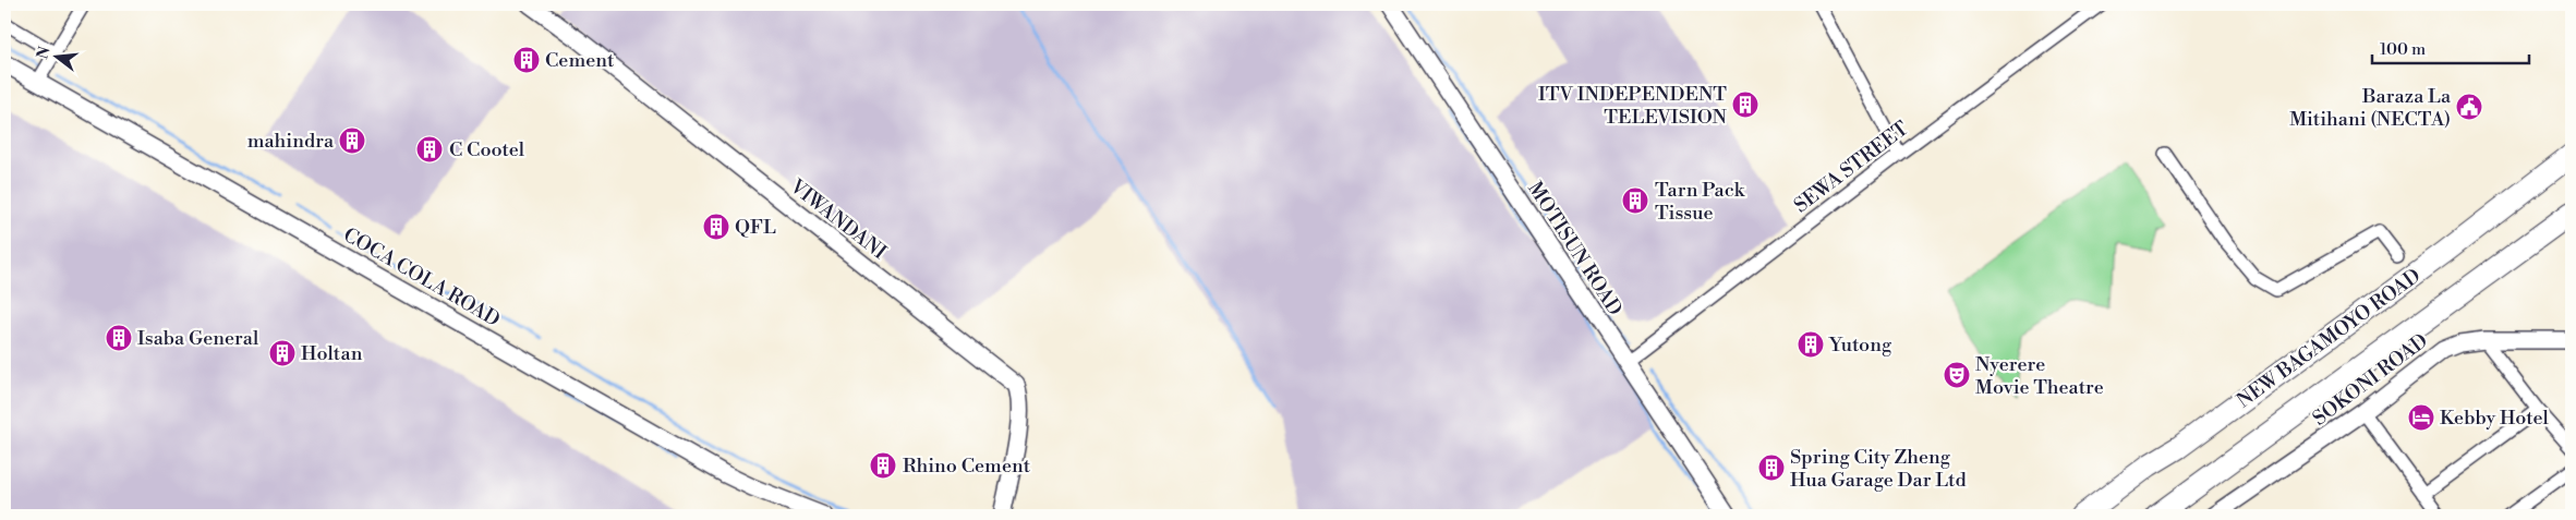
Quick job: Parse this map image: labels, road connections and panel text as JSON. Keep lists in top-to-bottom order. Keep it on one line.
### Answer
{"streets":{"highway":["NEW BAGAMOYO ROAD"],"street":["SEWA STREET","VIWANDANI","MOTISUN ROAD","COCA COLA ROAD","SOKONI ROAD"]},"crossings":[["SEWA STREET","MOTISUN ROAD"]],"places":{"building":["Cement","ITV INDEPENDENT TELEVISION","mahindra","C Cootel","Tarn Pack Tissue","QFL","Isaba General","Yutong","Holtan","Rhino Cement","Spring City Zheng Hua Garage Dar Ltd"],"public building":["Baraza La Mitihani (NECTA)"],"theatre":["Nyerere Movie Theatre"],"hotel":["Kebby Hotel"]},"scale_bar":"100 m","north":"left"}
